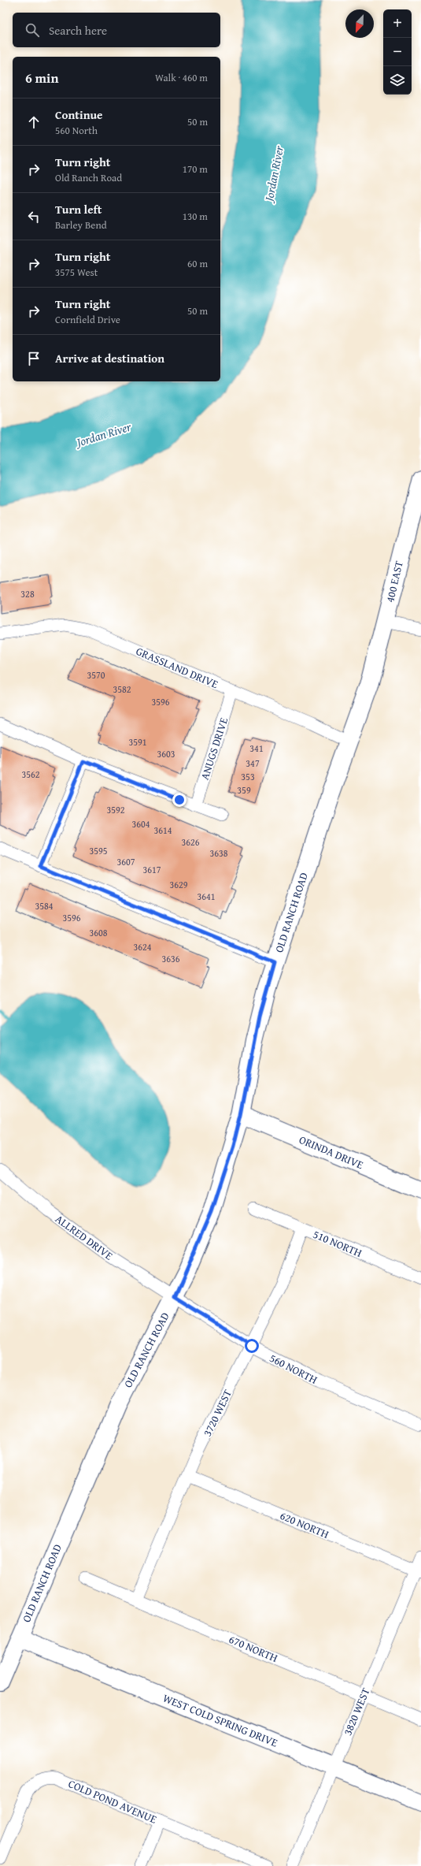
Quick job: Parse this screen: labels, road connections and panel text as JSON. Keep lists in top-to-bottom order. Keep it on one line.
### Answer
{"streets":{"street":["400 EAST","GRASSLAND DRIVE","ANUGS DRIVE","OLD RANCH ROAD","ORINDA DRIVE","ALLRED DRIVE","510 NORTH","560 NORTH","3720 WEST","620 NORTH","670 NORTH","3820 WEST","WEST COLD SPRING DRIVE","COLD POND AVENUE"]},"crossings":[["400 EAST","OLD RANCH ROAD"],["GRASSLAND DRIVE","ANUGS DRIVE"],["GRASSLAND DRIVE","OLD RANCH ROAD"],["OLD RANCH ROAD","ORINDA DRIVE"],["OLD RANCH ROAD","ALLRED DRIVE"],["OLD RANCH ROAD","560 NORTH"],["OLD RANCH ROAD","WEST COLD SPRING DRIVE"],["ALLRED DRIVE","560 NORTH"],["510 NORTH","3720 WEST"],["560 NORTH","3720 WEST"],["3720 WEST","620 NORTH"],["3720 WEST","670 NORTH"],["620 NORTH","3820 WEST"],["670 NORTH","3820 WEST"],["3820 WEST","WEST COLD SPRING DRIVE"]],"water":["Jordan River"],"house_numbers":["328","3570","3582","3596","3591","341","3603","347","3562","353","359","3592","3604","3614","3626","3595","3638","3607","3617","3629","3641","3584","3596","3608","3624","3636"],"north":"bottom left","page":{"map_buttons":["+","−"],"search":"Search here","heading":["6 min","Walk · 460 m"],"list":[["Continue","560 North","50 m"],["Turn right","Old Ranch Road","170 m"],["Turn left","Barley Bend","130 m"],["Turn right","3575 West","60 m"],["Turn right","Cornfield Drive","50 m"],"Arrive at destination"]}}
